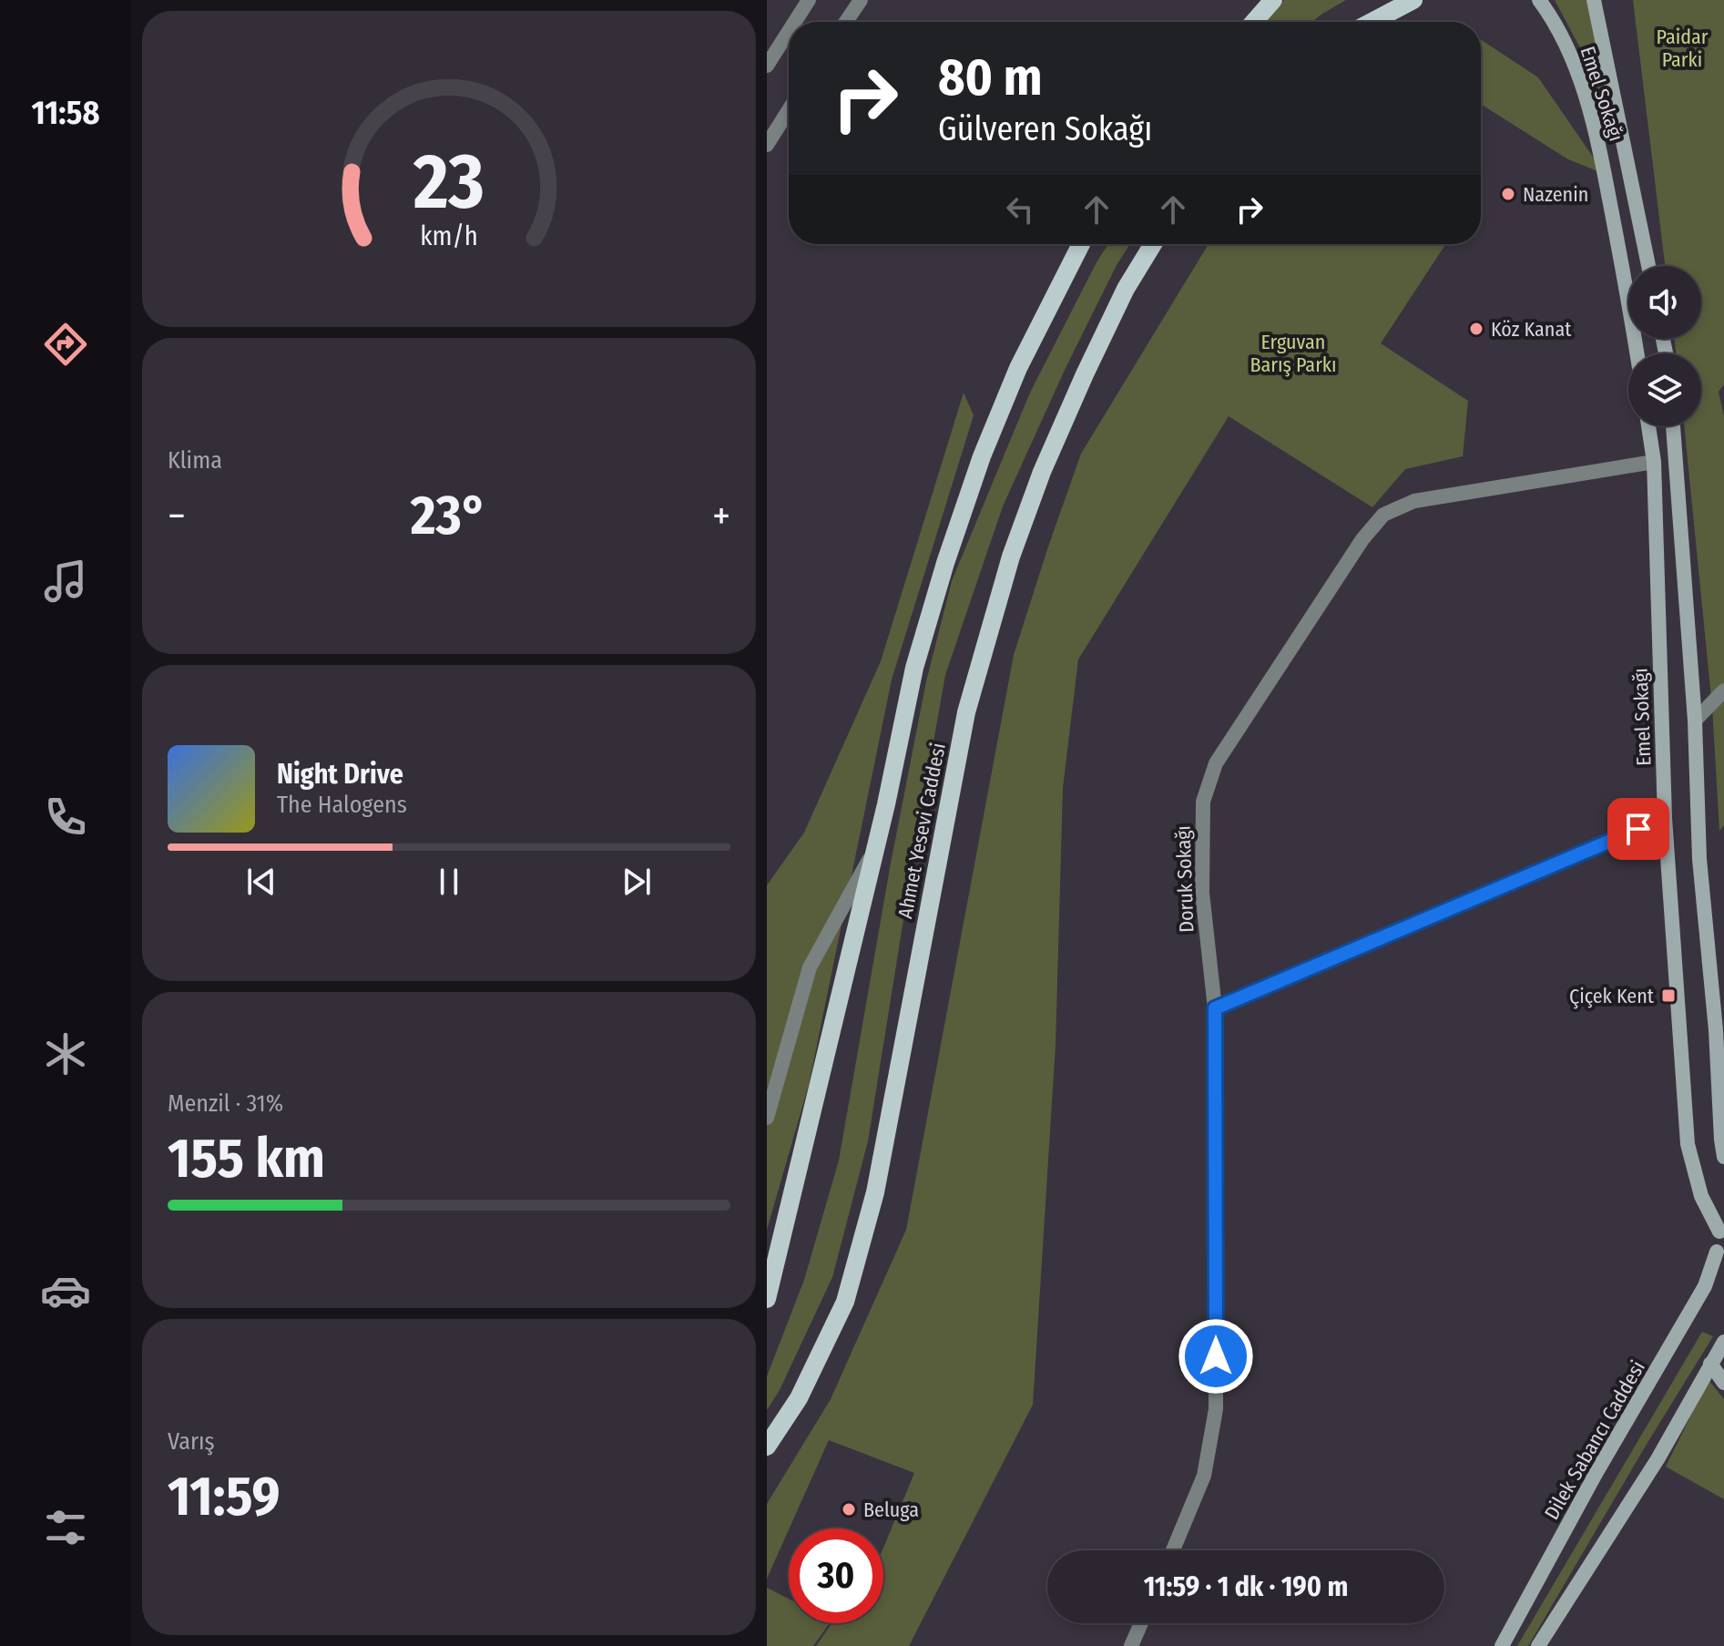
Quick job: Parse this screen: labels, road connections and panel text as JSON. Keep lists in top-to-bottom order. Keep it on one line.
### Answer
{"streets":{"main road":["Emel Sokağı","Ahmet Yesevi Caddesi","Dilek Sabancı Caddesi"],"street":["Doruk Sokağı"]},"crossings":[["Emel Sokağı","Doruk Sokağı"],["Emel Sokağı","Dilek Sabancı Caddesi"]],"parks":["Paidar Parki","Erguvan Barış Parkı"],"places":{"other":["Nazenin","Köz Kanat","Beluga"],"transit":["Çiçek Kent"]},"page":{"tabs":"11:58","turn":["80 m","Gülveren Sokağı"],"tile":["Klima",["Menzil · 31%","155 km"],["Varış","11:59"]],"heat":["−","23°","+"],"song":["Night Drive","The Halogens"],"limit":"30","trip":"11:59 · 1 dk · 190 m","gauge":["23","km/h"]}}
